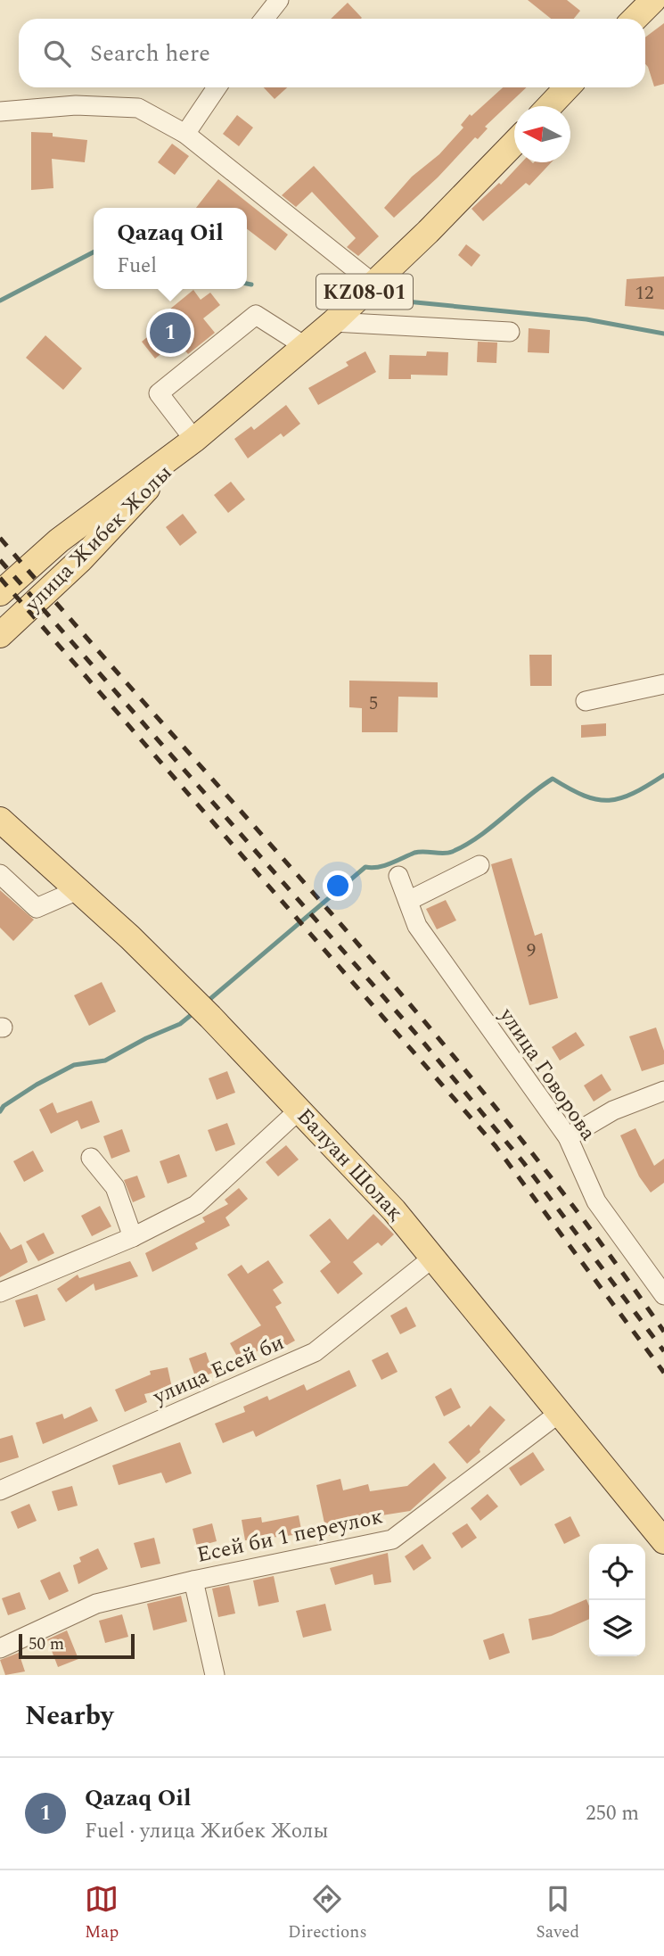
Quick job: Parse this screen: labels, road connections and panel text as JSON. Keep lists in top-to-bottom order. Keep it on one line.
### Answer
{"streets":{"main road":["KZ08-01","улица Жибек Жолы","Балуан Шолақ"],"street":["улица Говорова","улица Есей би","Есей би 1 переулок"]},"crossings":[["Балуан Шолақ","улица Есей би"],["Балуан Шолақ","Есей би 1 переулок"]],"house_numbers":["12","5","9"],"scale_bar":"50 m","north":"left","page":{"search":"Search here","popup":["Qazaq Oil","Fuel"],"pins":"1","scale":"50 m","heading":"Nearby","list":[{"mark":"1","name":"Qazaq Oil","note":"Fuel · улица Жибек Жолы","value":"250 m"}],"nav":["Map","Directions","Saved"]}}
